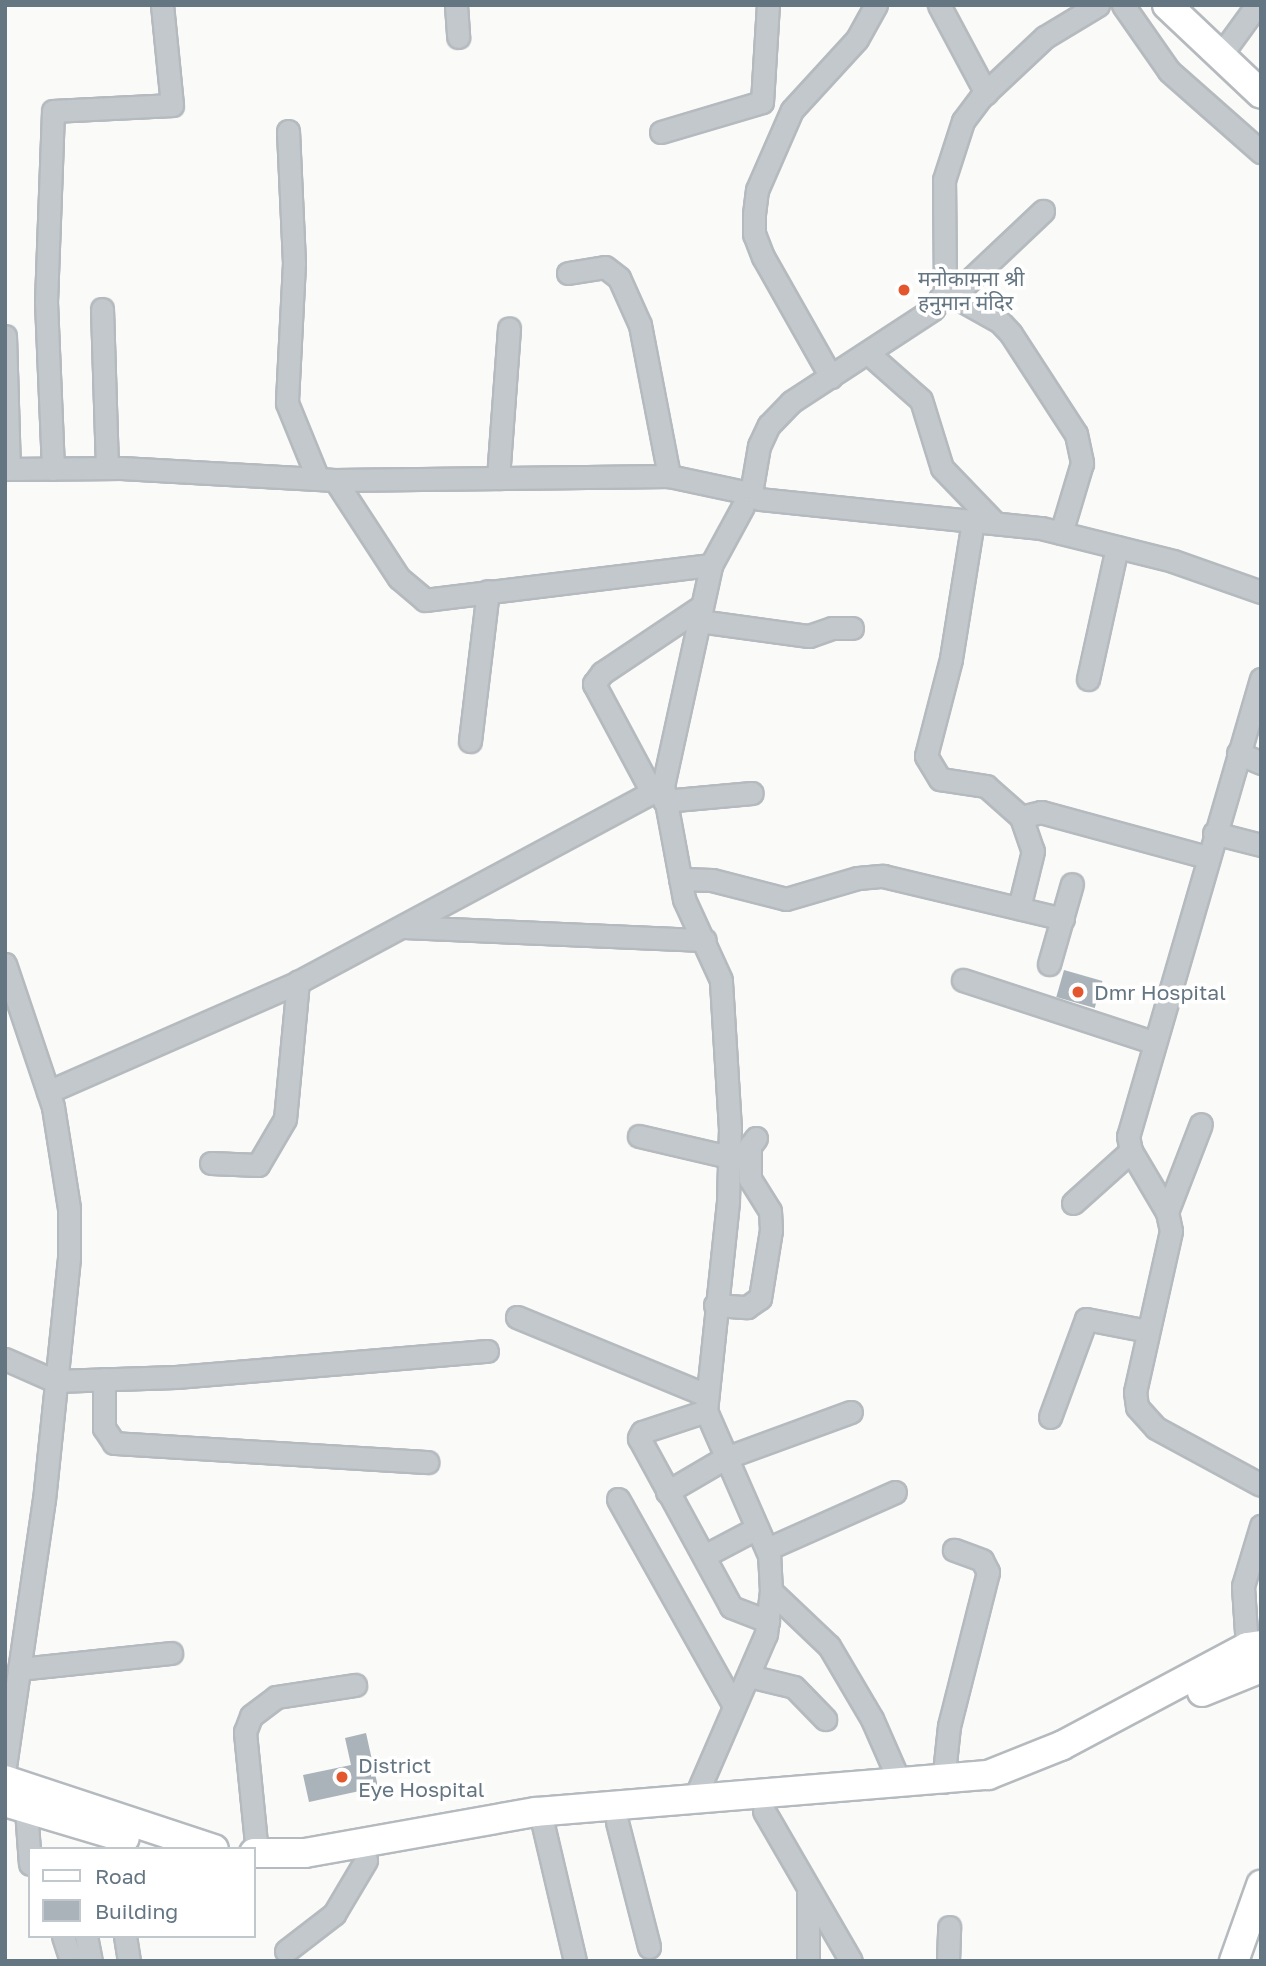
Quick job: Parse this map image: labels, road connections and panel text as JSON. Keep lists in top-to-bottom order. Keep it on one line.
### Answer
{"places":["मनोकामना श्री हनुमान मंदिर","Dmr Hospital","District Eye Hospital"],"legend":["Road","Building"]}
